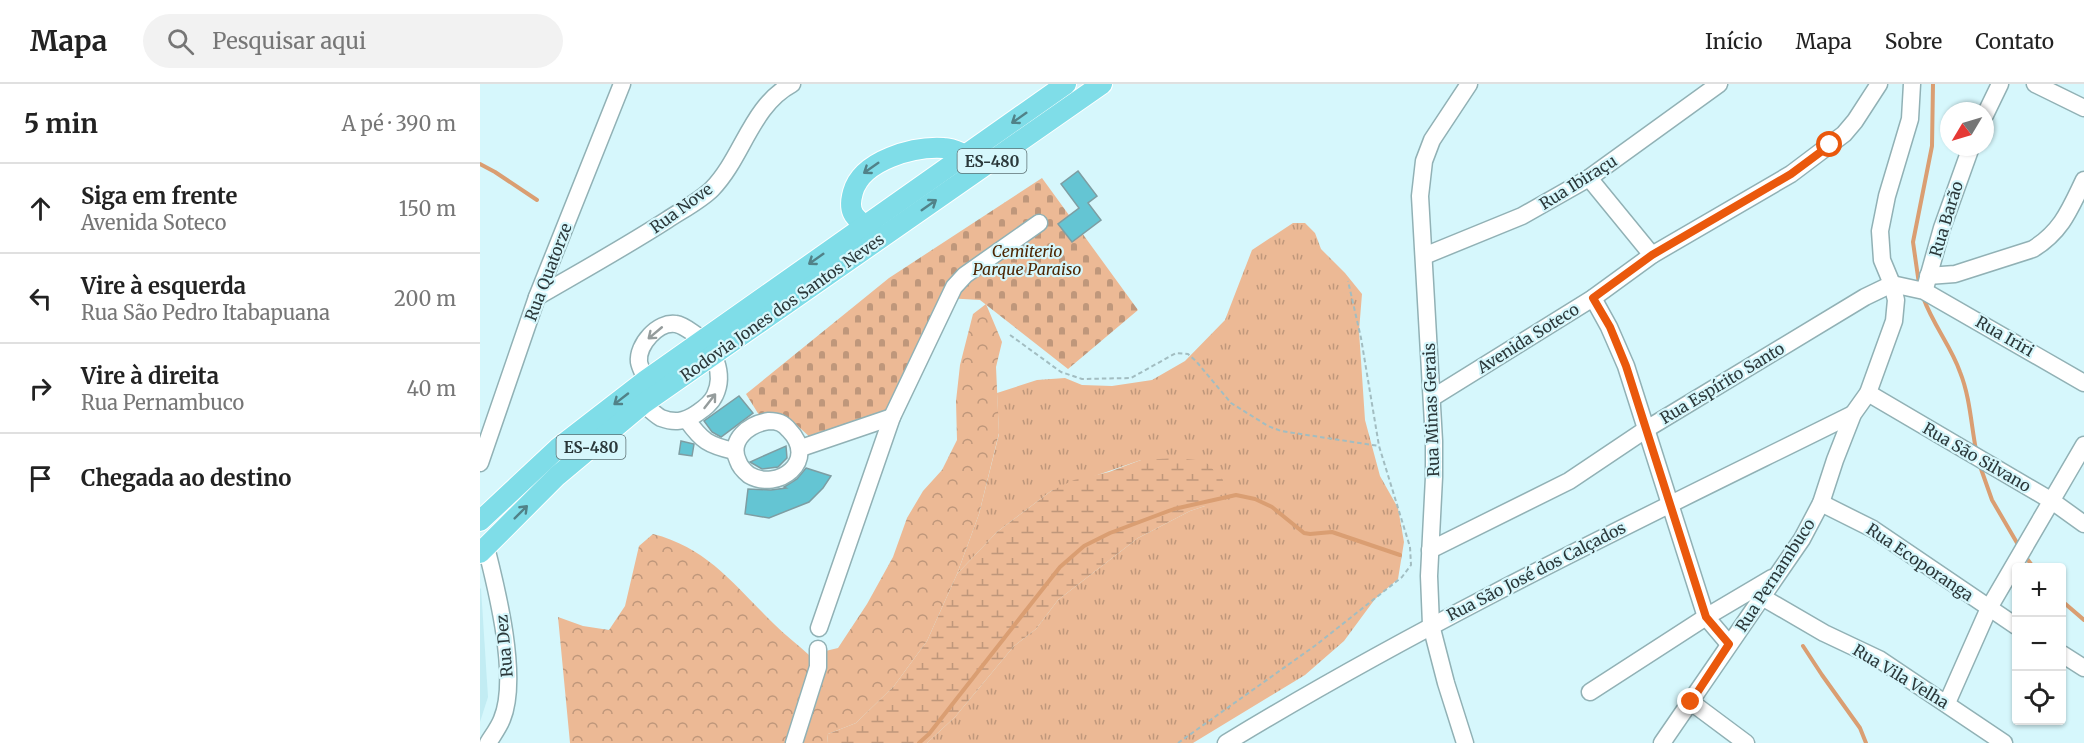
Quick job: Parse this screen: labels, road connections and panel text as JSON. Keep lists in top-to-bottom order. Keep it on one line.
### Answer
{"streets":{"main road":["ES-480","Rodovia Jones dos Santos Neves"],"street":["Rua Ibiraçu","Rua Nove","Rua Barão","Rua Quatorze","Rua Iriri","Avenida Soteco","Rua Espírito Santo","Rua Minas Gerais","Rua São Silvano","Rua Ecoporanga","Rua São José dos Calçados","Rua Pernambuco","Rua Dez","Rua Vila Velha"]},"crossings":[["Rua Ibiraçu","Rua Minas Gerais"],["Rua Nove","Rua Quatorze"],["Rua Barão","Rua Iriri"],["Rodovia Jones dos Santos Neves","Rua Dez"],["Avenida Soteco","Rua Minas Gerais"],["Rua Espírito Santo","Rua Minas Gerais"],["Rua Espírito Santo","Rua Pernambuco"],["Rua Minas Gerais","Rua São José dos Calçados"],["Rua São Silvano","Rua Pernambuco"],["Rua Ecoporanga","Rua Pernambuco"],["Rua São José dos Calçados","Rua Pernambuco"],["Rua Pernambuco","Rua Vila Velha"]],"parks":["Cemiterio Parque Paraiso"],"north":"bottom left","page":{"header":"Mapa","search":"Pesquisar aqui","nav":["Início","Mapa","Sobre","Contato"],"heading":["5 min","A pé · 390 m"],"list":[["Siga em frente","Avenida Soteco","150 m"],["Vire à esquerda","Rua São Pedro Itabapuana","200 m"],["Vire à direita","Rua Pernambuco","40 m"],"Chegada ao destino"],"map_buttons":["+","−"]}}
